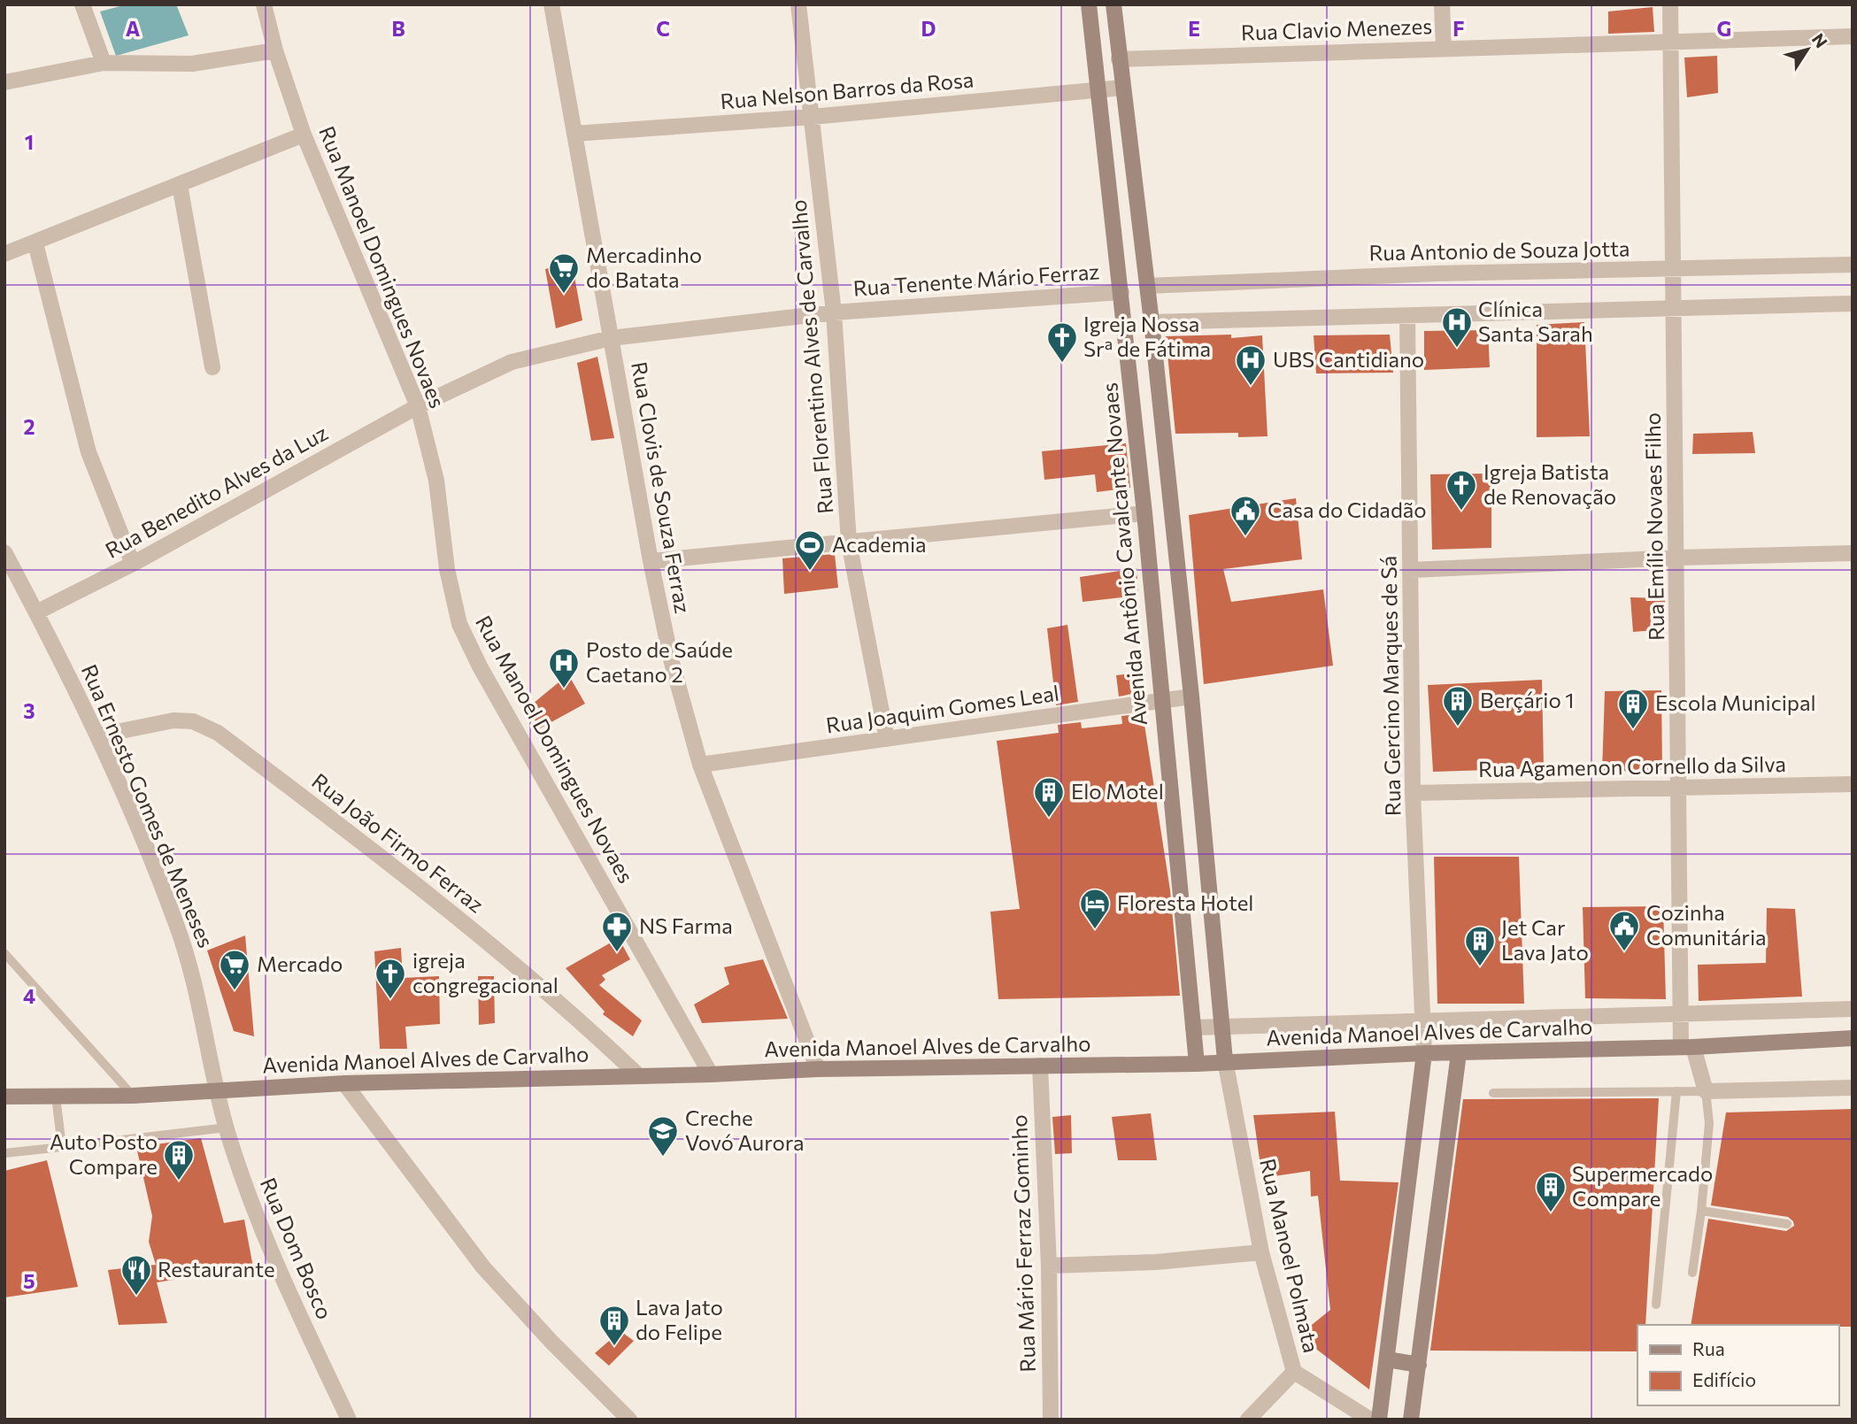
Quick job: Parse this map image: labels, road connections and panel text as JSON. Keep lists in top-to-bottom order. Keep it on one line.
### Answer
{"streets":{"street":["Rua Clavio Menezes","Rua Nelson Barros da Rosa","Rua Antonio de Souza Jotta","Rua Manoel Domingues Novaes","Rua Tenente Mário Ferraz","Rua Florentino Alves de Carvalho","Rua Clovis de Souza Ferraz","Rua Benedito Alves da Luz","Rua Emílio Novaes Filho","Avenida Antônio Cavalcante Novaes","Rua Gercino Marques de Sá","Rua Joaquim Gomes Leal","Rua Agamenon Cornello da Silva","Rua Ernesto Gomes de Meneses","Rua João Firmo Ferraz","Avenida Manoel Alves de Carvalho","Rua Mário Ferraz Gominho","Rua Dom Bosco","Rua Manoel Polmata"]},"crossings":[["Rua Clavio Menezes","Rua Emílio Novaes Filho"],["Rua Nelson Barros da Rosa","Rua Florentino Alves de Carvalho"],["Rua Nelson Barros da Rosa","Rua Clovis de Souza Ferraz"],["Rua Nelson Barros da Rosa","Avenida Antônio Cavalcante Novaes"],["Rua Antonio de Souza Jotta","Rua Emílio Novaes Filho"],["Rua Manoel Domingues Novaes","Rua Benedito Alves da Luz"],["Rua Manoel Domingues Novaes","Avenida Manoel Alves de Carvalho"],["Rua Tenente Mário Ferraz","Rua Florentino Alves de Carvalho"],["Rua Tenente Mário Ferraz","Rua Clovis de Souza Ferraz"],["Rua Tenente Mário Ferraz","Rua Benedito Alves da Luz"],["Rua Tenente Mário Ferraz","Avenida Antônio Cavalcante Novaes"],["Rua Florentino Alves de Carvalho","Rua Joaquim Gomes Leal"],["Rua Clovis de Souza Ferraz","Rua Benedito Alves da Luz"],["Rua Clovis de Souza Ferraz","Rua Joaquim Gomes Leal"],["Rua Clovis de Souza Ferraz","Avenida Manoel Alves de Carvalho"],["Rua Benedito Alves da Luz","Rua Ernesto Gomes de Meneses"],["Rua Emílio Novaes Filho","Rua Agamenon Cornello da Silva"],["Rua Emílio Novaes Filho","Avenida Manoel Alves de Carvalho"],["Avenida Antônio Cavalcante Novaes","Rua Joaquim Gomes Leal"],["Avenida Antônio Cavalcante Novaes","Avenida Manoel Alves de Carvalho"],["Rua Gercino Marques de Sá","Rua Agamenon Cornello da Silva"],["Rua Gercino Marques de Sá","Avenida Manoel Alves de Carvalho"],["Rua Ernesto Gomes de Meneses","Rua João Firmo Ferraz"],["Rua Ernesto Gomes de Meneses","Avenida Manoel Alves de Carvalho"],["Rua Ernesto Gomes de Meneses","Rua Dom Bosco"],["Rua João Firmo Ferraz","Avenida Manoel Alves de Carvalho"],["Avenida Manoel Alves de Carvalho","Rua Mário Ferraz Gominho"],["Avenida Manoel Alves de Carvalho","Rua Dom Bosco"],["Avenida Manoel Alves de Carvalho","Rua Manoel Polmata"]],"places":{"supermarket":["Mercadinho do Batata","Mercado"],"hospital":["Clínica Santa Sarah","UBS Cantidiano","Posto de Saúde Caetano 2"],"church":["Igreja Nossa Srª de Fátima","Igreja Batista de Renovação","igreja congregacional"],"public building":["Casa do Cidadão","Cozinha Comunitária"],"sports":["Academia"],"building":["Berçário 1","Escola Municipal","Elo Motel","Jet Car Lava Jato","Auto Posto Compare","Supermercado Compare","Lava Jato do Felipe"],"hotel":["Floresta Hotel"],"pharmacy":["NS Farma"],"school or university":["Creche Vovó Aurora"],"restaurant":["Restaurante"]},"legend":["Rua","Edifício"],"north":"top right","grid":{"columns":["A","B","C","D","E","F","G"],"rows":["1","2","3","4","5"]}}
